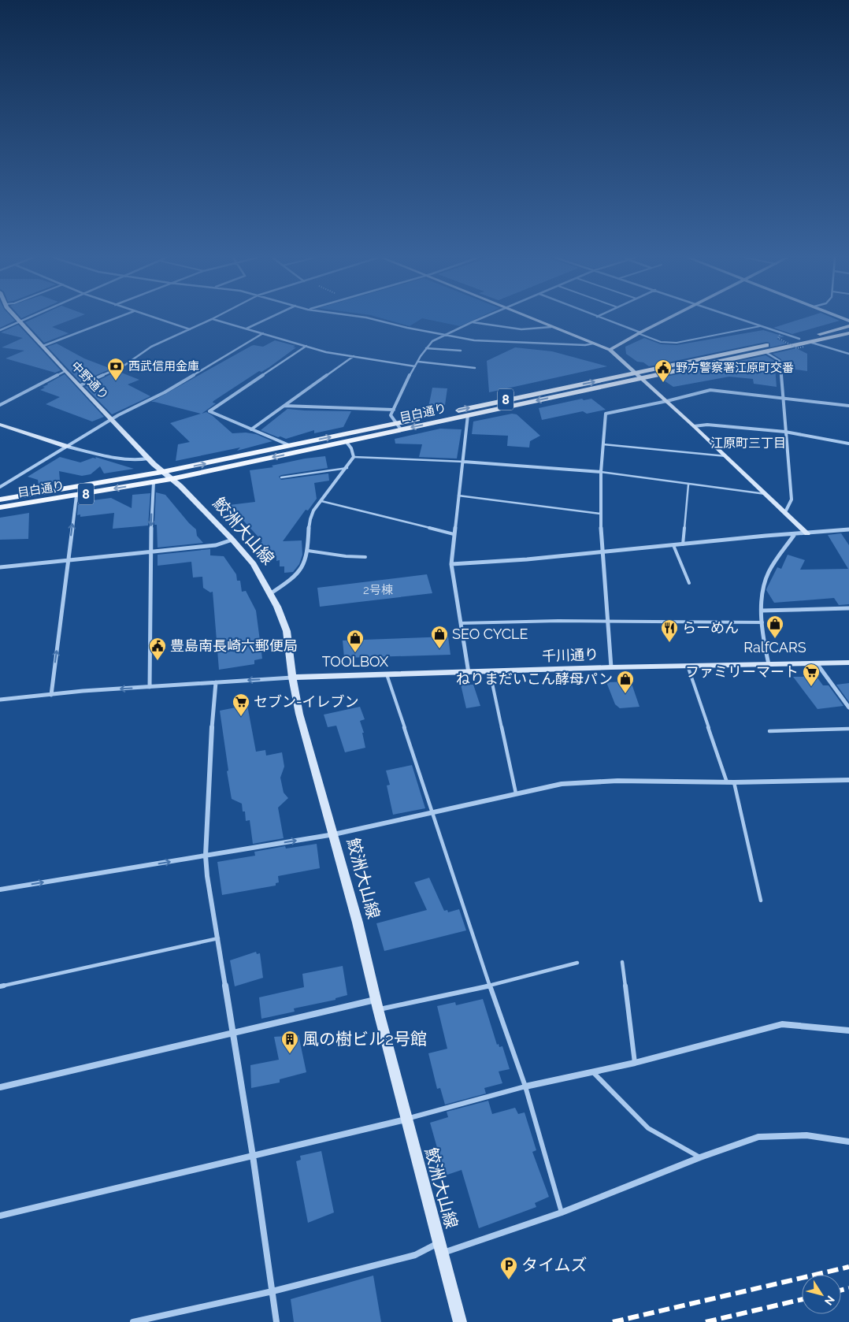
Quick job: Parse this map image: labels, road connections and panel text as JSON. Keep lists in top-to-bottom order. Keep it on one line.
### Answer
{"streets":{"main road":["中野通り","8","目白通り","鮫洲大山線","千川通り"]},"crossings":[["中野通り","目白通り"],["中野通り","鮫洲大山線"],["目白通り","鮫洲大山線"],["鮫洲大山線","千川通り"]],"districts":["江原町三丁目"],"places":{"bank":["西武信用金庫"],"public building":["野方警察署江原町交番","豊島南長崎六郵便局"],"shop":["RalfCARS","SEO CYCLE","TOOLBOX","ねりまだいこん酵母パン"],"restaurant":["らーめん"],"supermarket":["ファミリーマート","セブン-イレブン"],"building":["風の樹ビル2号館"],"parking":["タイムズ"]},"house_numbers":["2号棟"],"north":"bottom right"}
